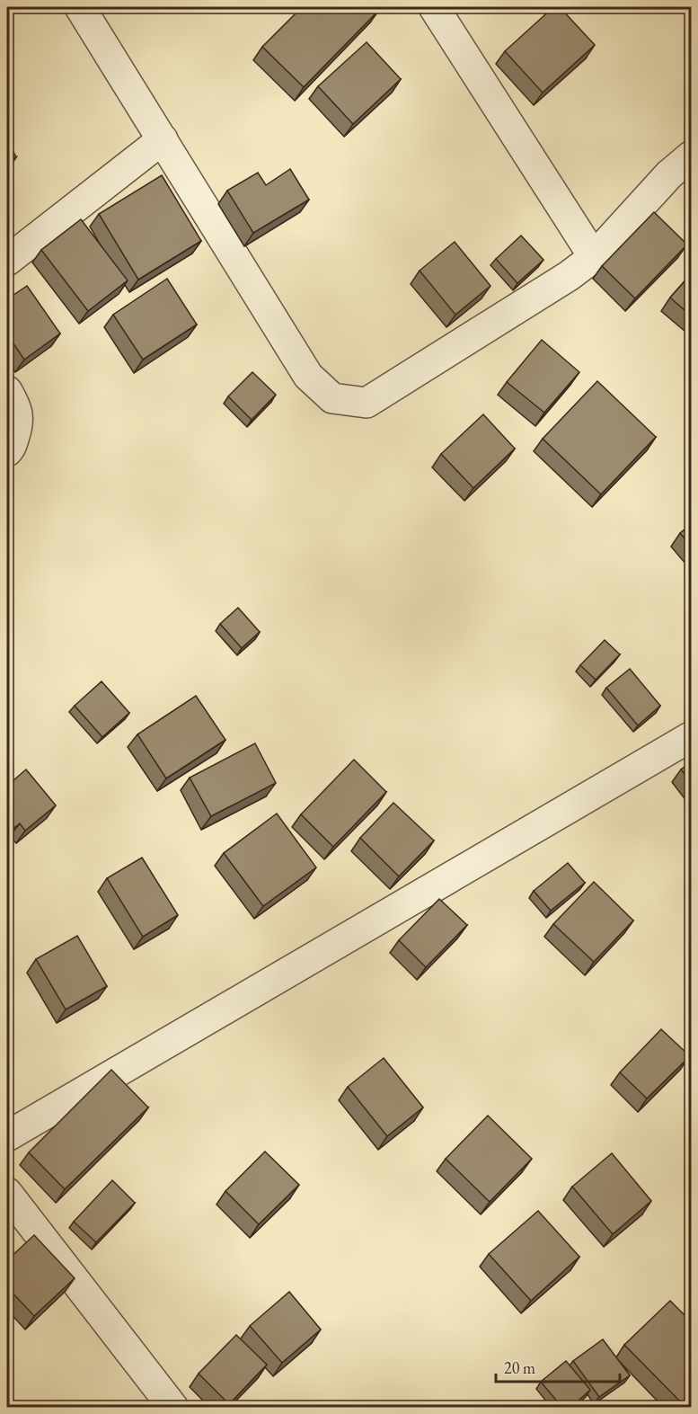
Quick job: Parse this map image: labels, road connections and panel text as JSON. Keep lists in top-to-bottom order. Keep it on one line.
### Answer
{"scale_bar":"20 m"}
